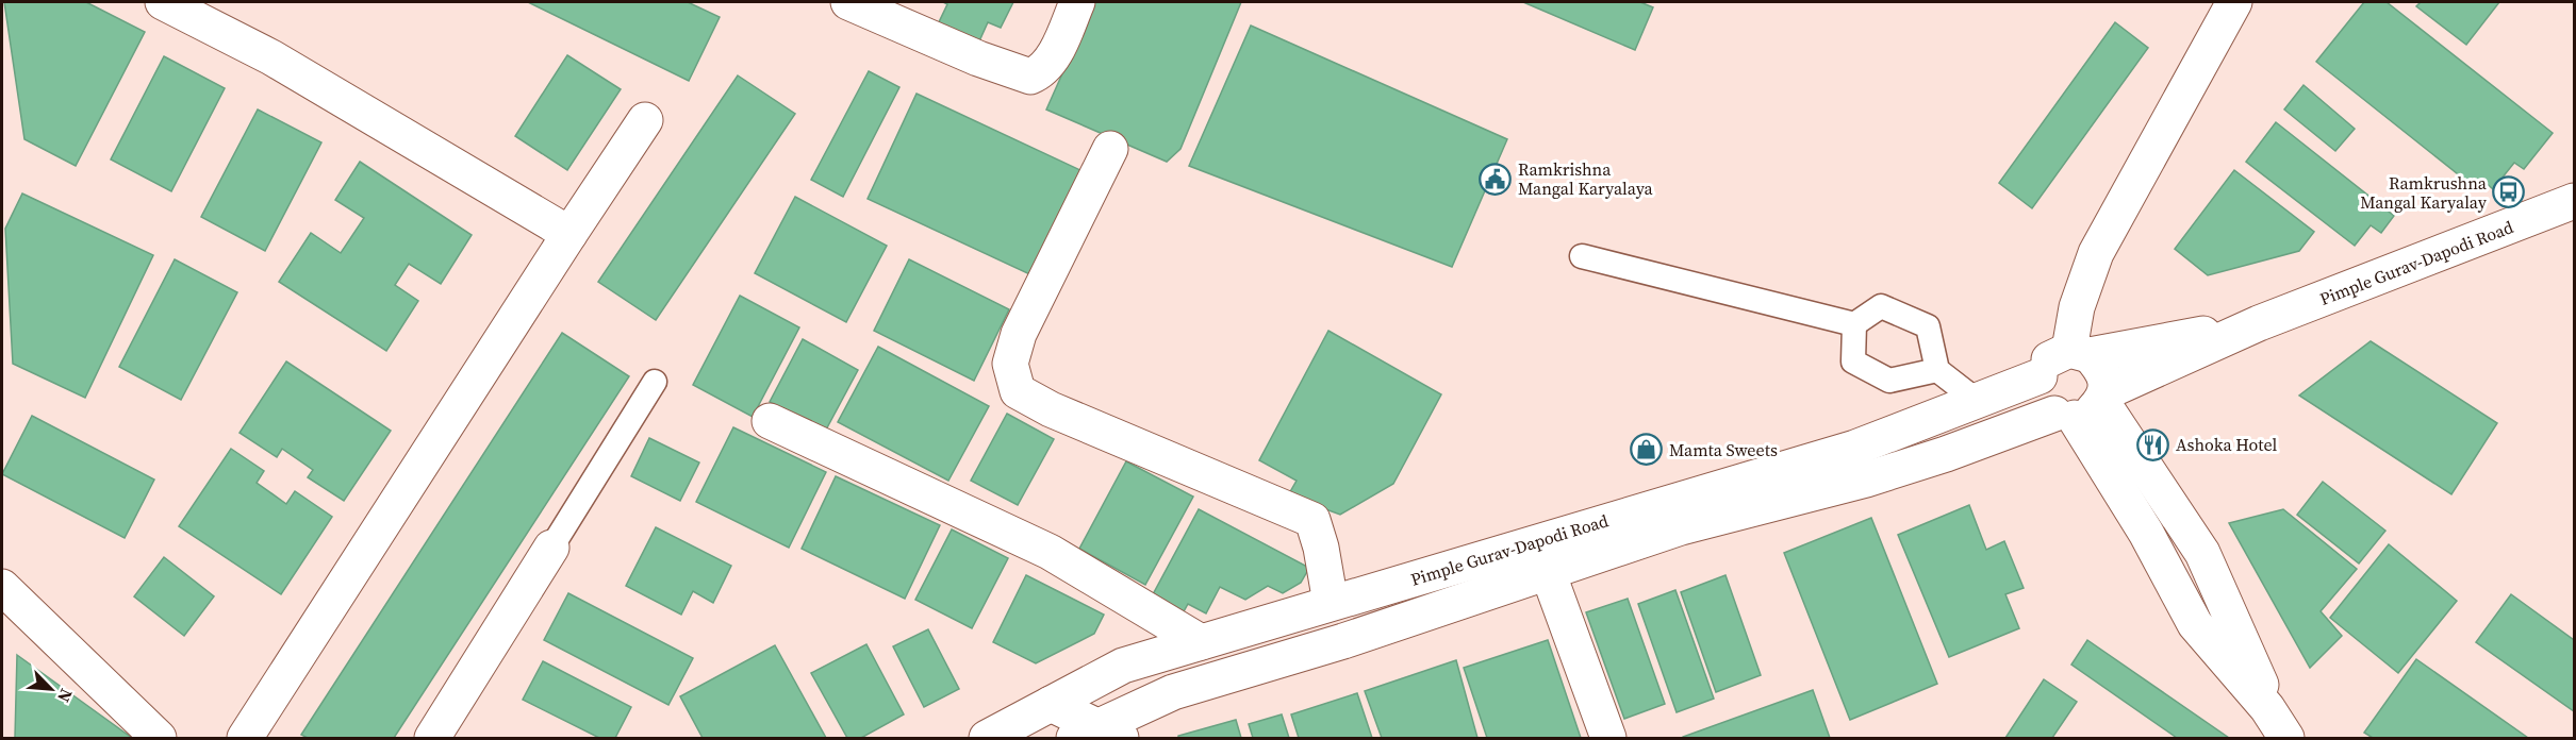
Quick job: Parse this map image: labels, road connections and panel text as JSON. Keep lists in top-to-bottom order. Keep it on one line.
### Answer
{"streets":{"street":["Pimple Gurav-Dapodi Road"]},"places":{"public building":["Ramkrishna Mangal Karyalaya"],"bus stop":["Ramkrushna Mangal Karyalay"],"restaurant":["Ashoka Hotel"],"shop":["Mamta Sweets"]},"north":"bottom right"}
